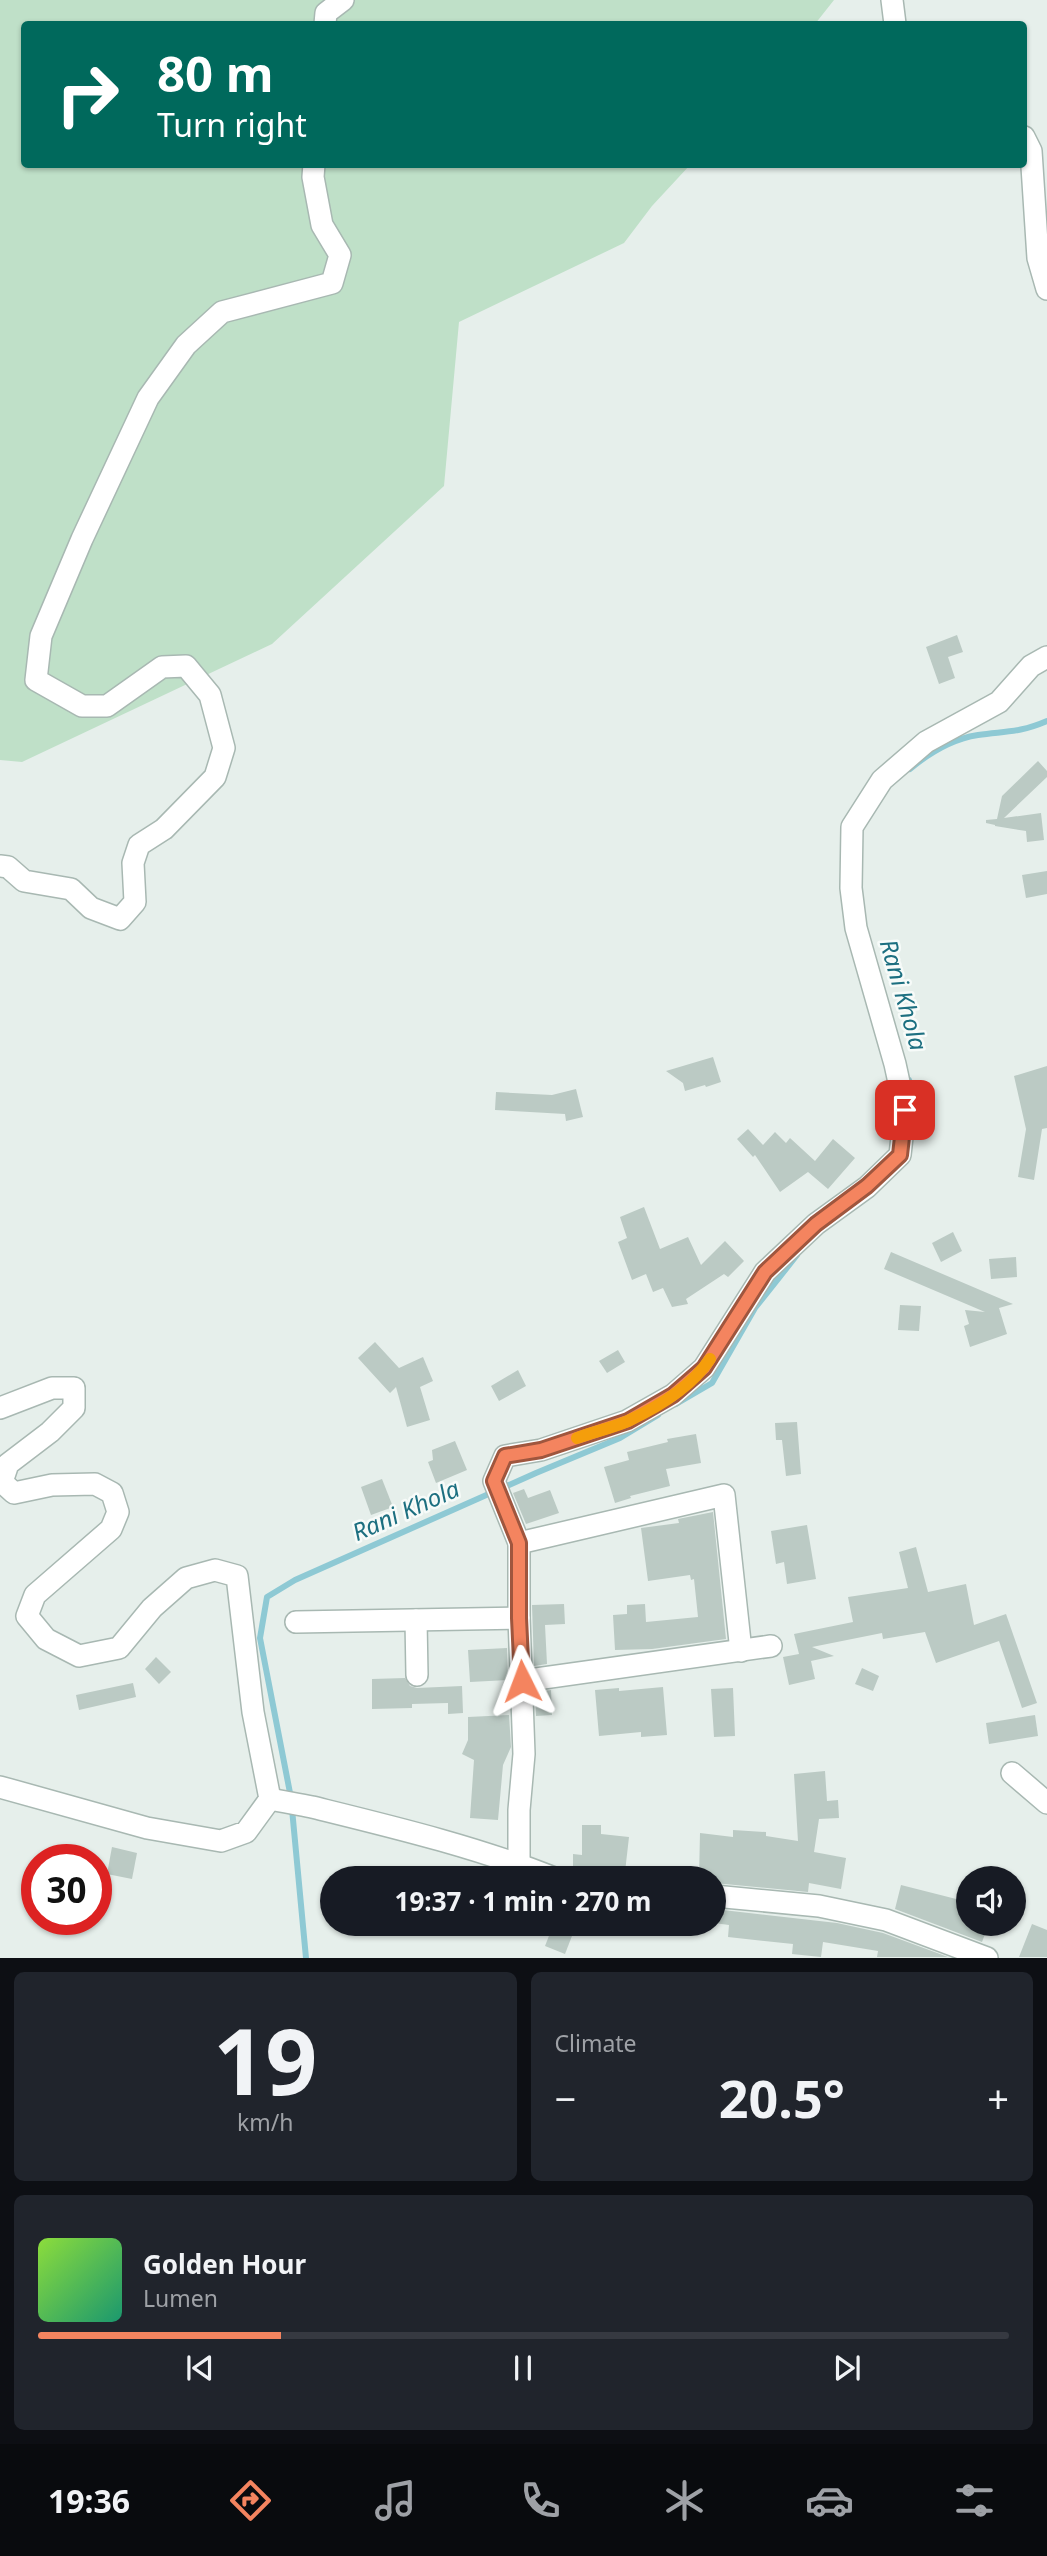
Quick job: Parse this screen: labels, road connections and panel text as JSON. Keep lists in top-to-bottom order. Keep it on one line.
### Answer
{"water":["Rani Khola"],"page":{"turn":["80 m","Turn right"],"limit":"30","trip":"19:37 · 1 min · 270 m","tile":[["19","km/h"],"Climate"],"heat":["−","20.5°","+"],"song":["Golden Hour","Lumen"],"tabs":"19:36"}}
